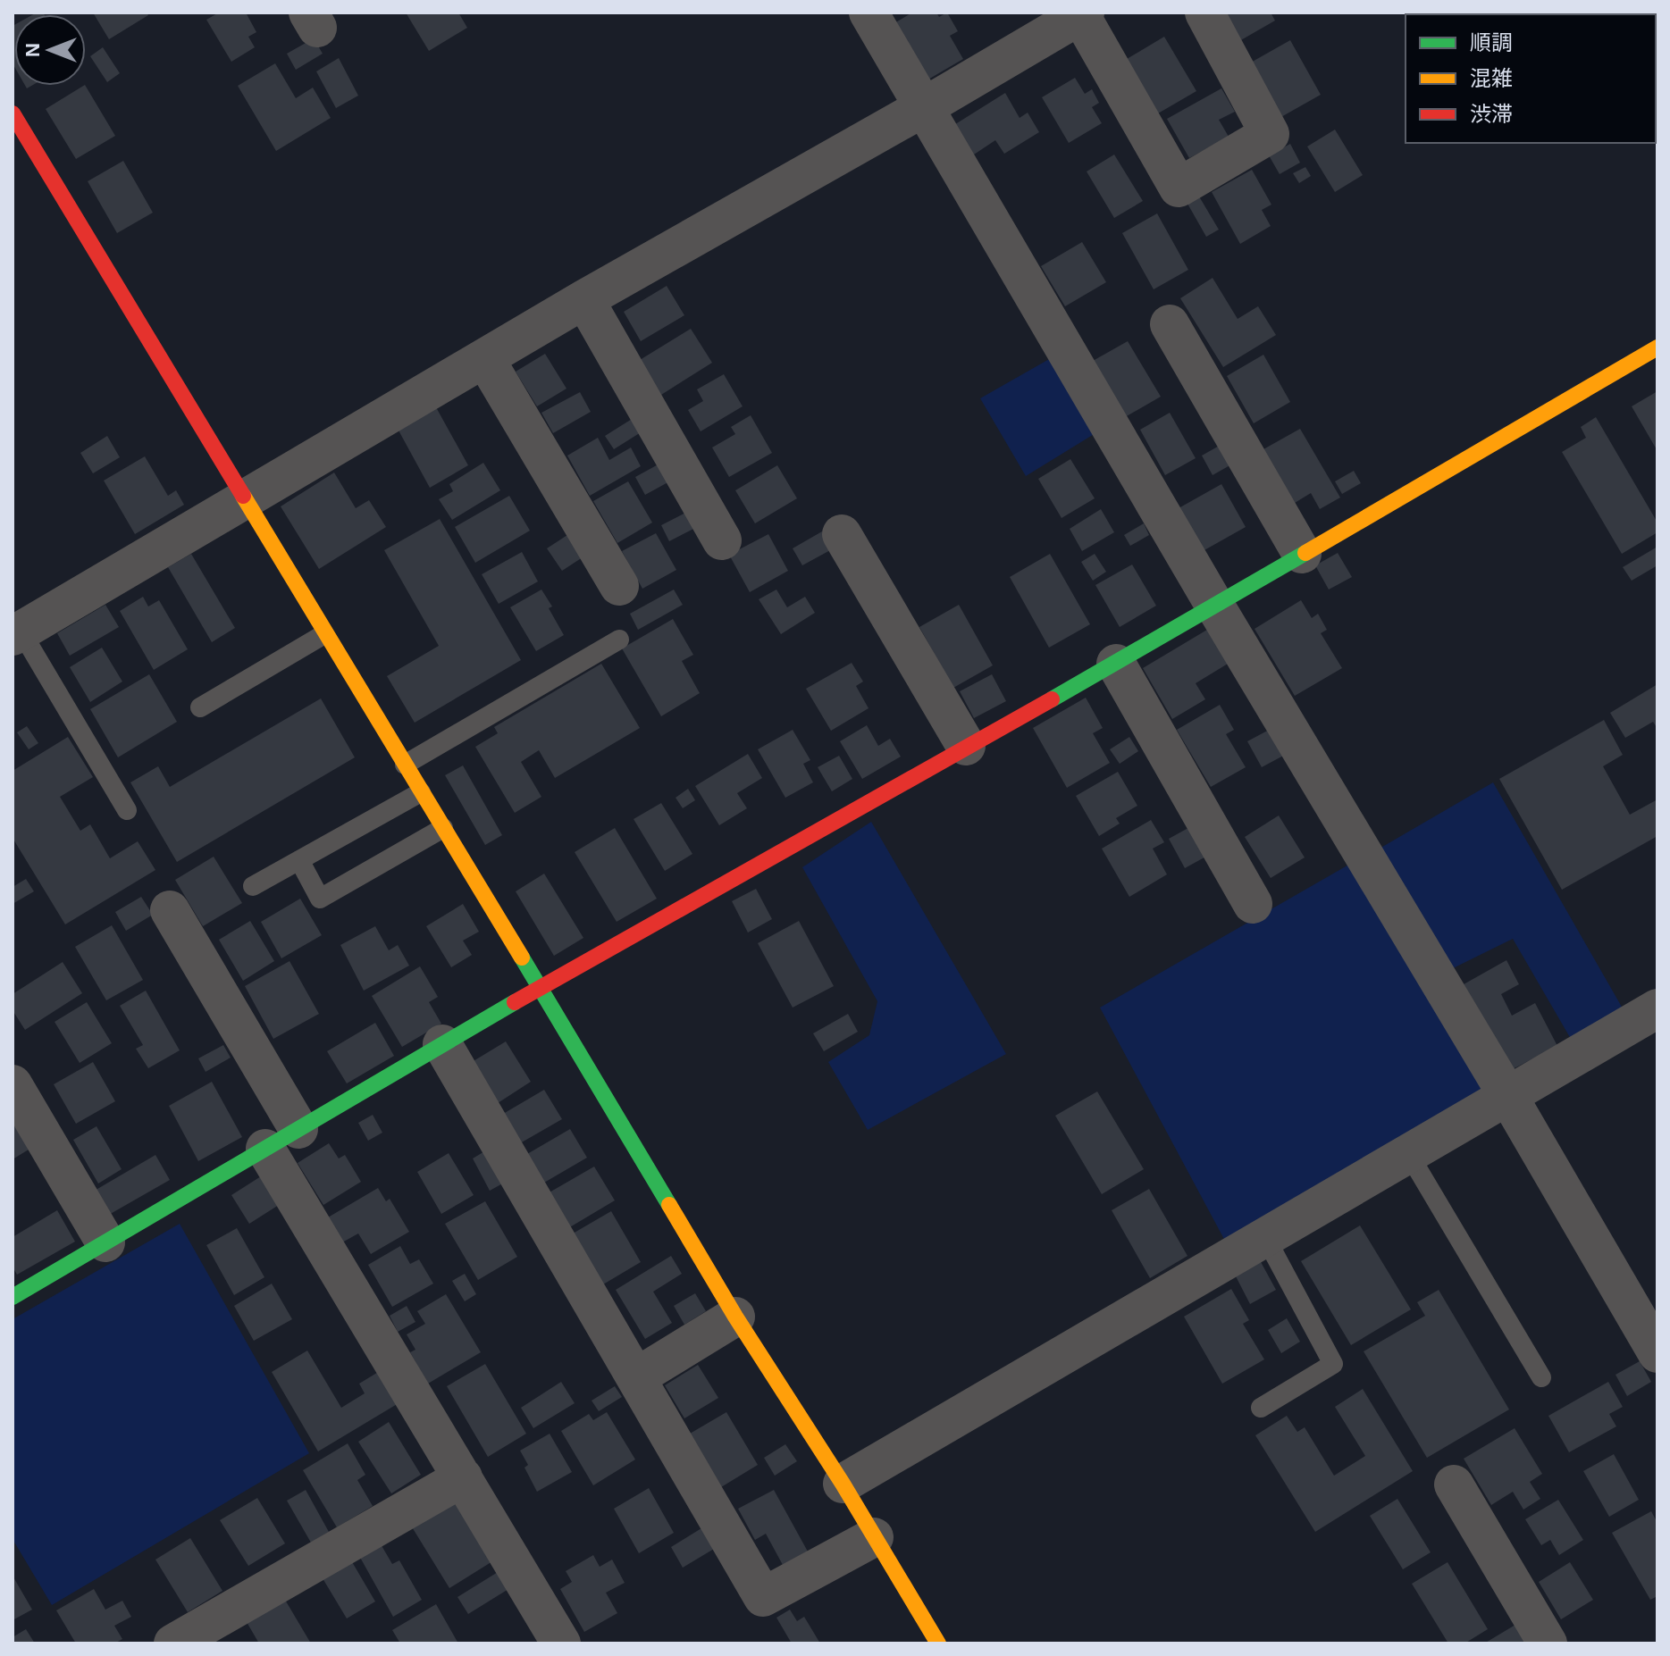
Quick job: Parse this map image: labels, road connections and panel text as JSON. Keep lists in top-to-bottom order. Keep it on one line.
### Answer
{"legend":["順調","混雑","渋滞"],"north":"left"}
